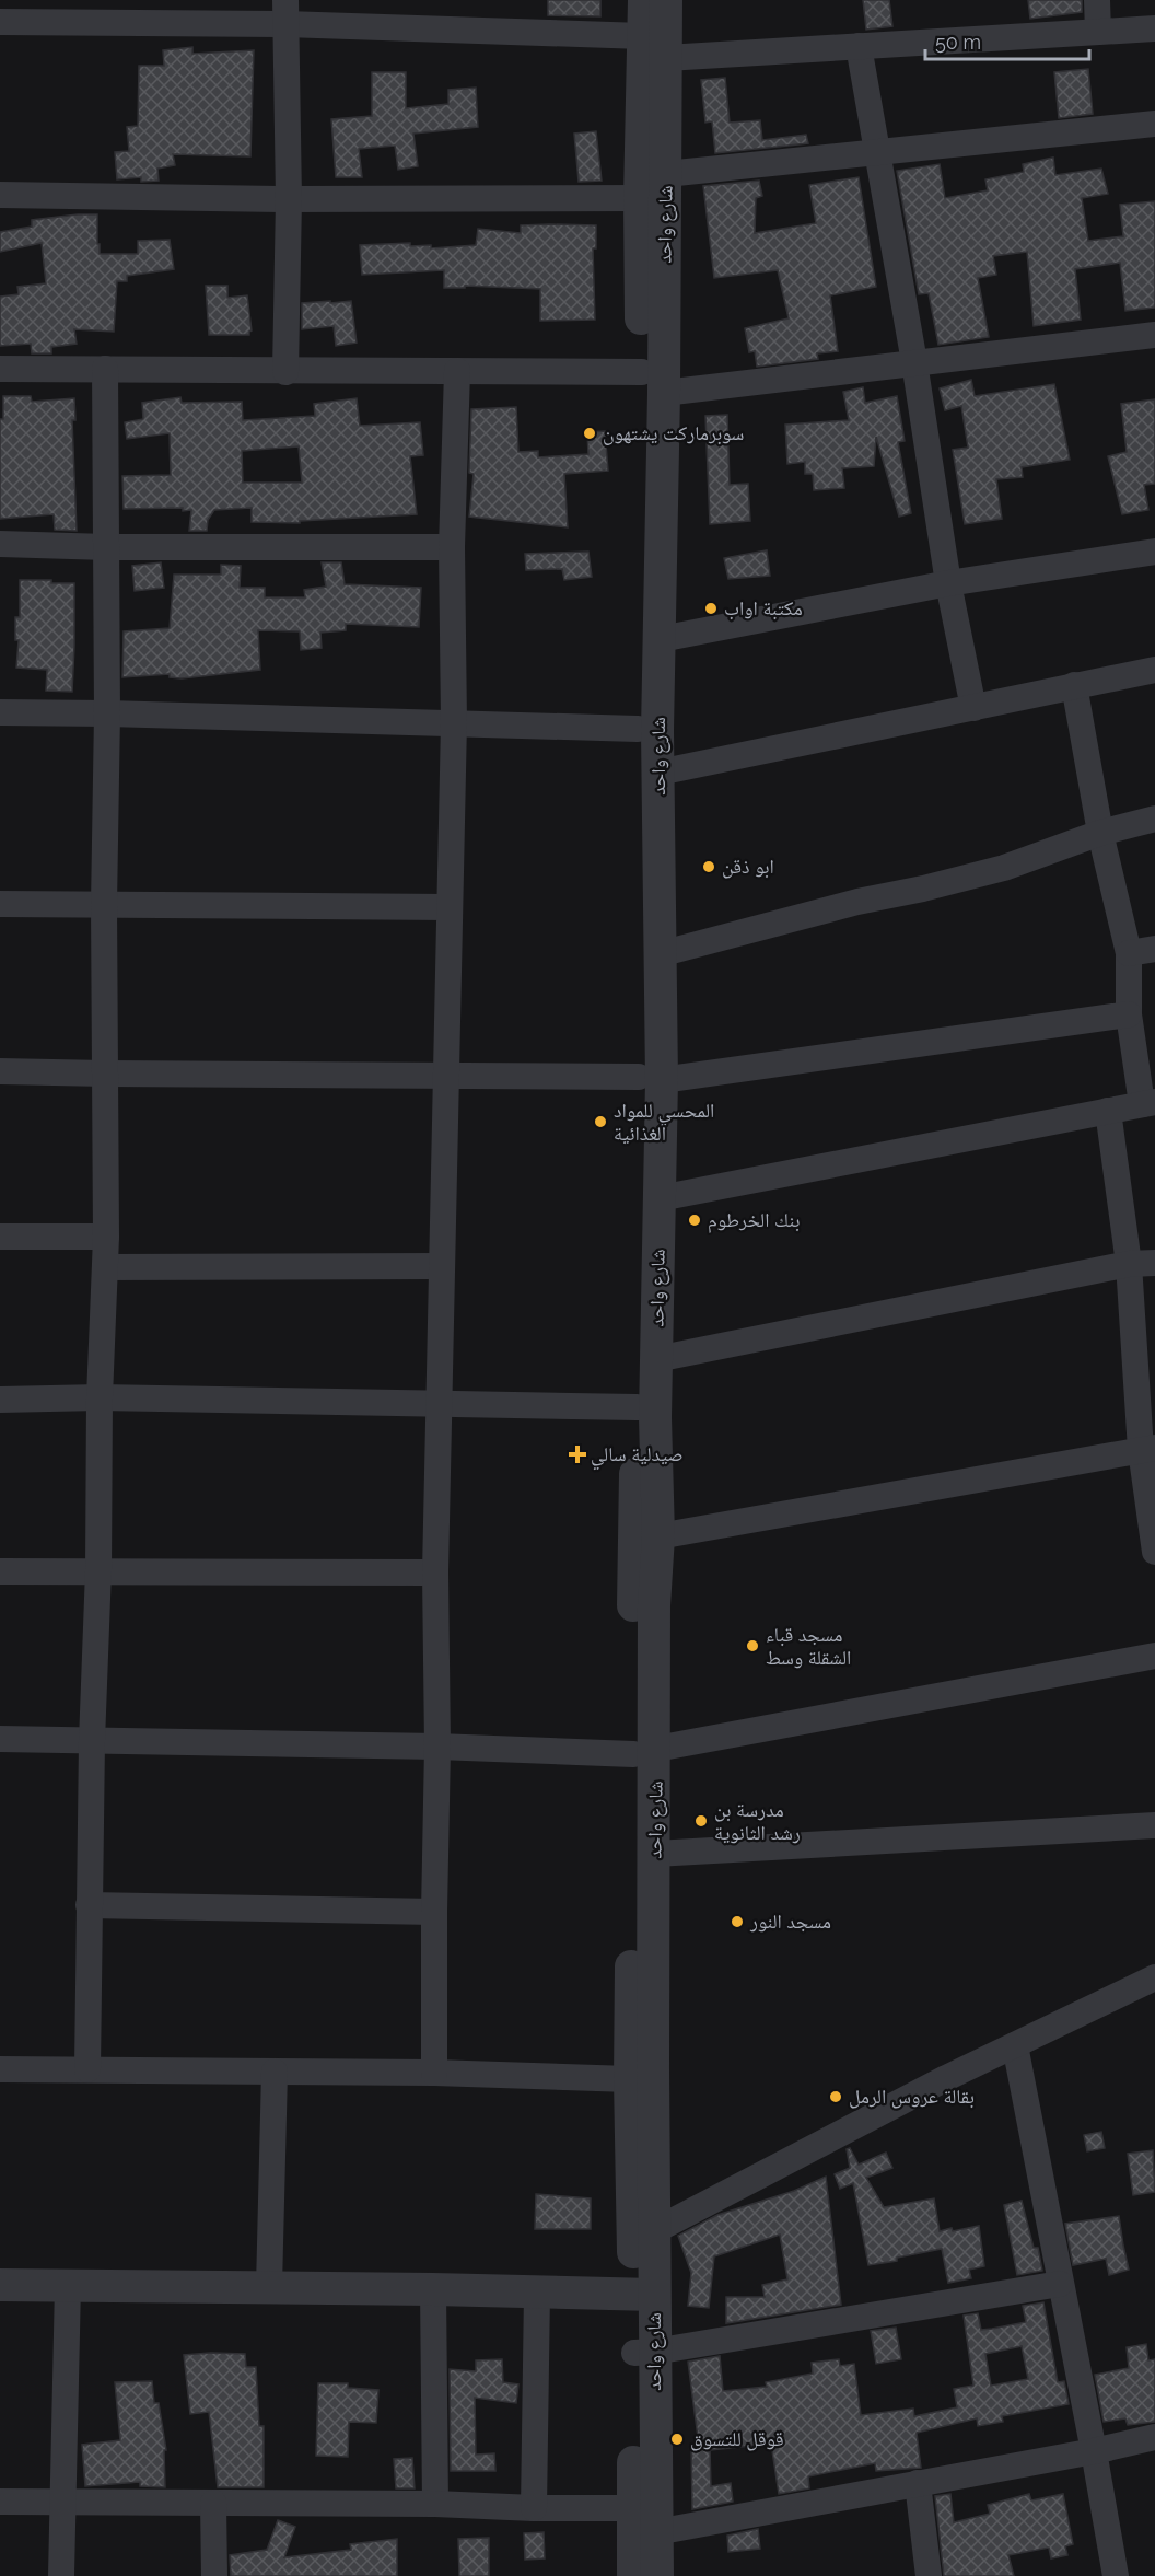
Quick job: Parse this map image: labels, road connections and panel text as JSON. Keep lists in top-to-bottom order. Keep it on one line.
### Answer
{"streets":{"street":["شارع واحد"]},"places":{"other":["سوبرماركت يشتهون","مكتبة اواب","ابو ذقن","المحسي للمواد الغذائية","بنك الخرطوم","مسجد قباء الشقلة وسط","مدرسة بن رشد الثانوية","مسجد النور","بقالة عروس الرمل","قوقل للتسوق"],"health":["صيدلية سالي"]},"scale_bar":"50 m"}
